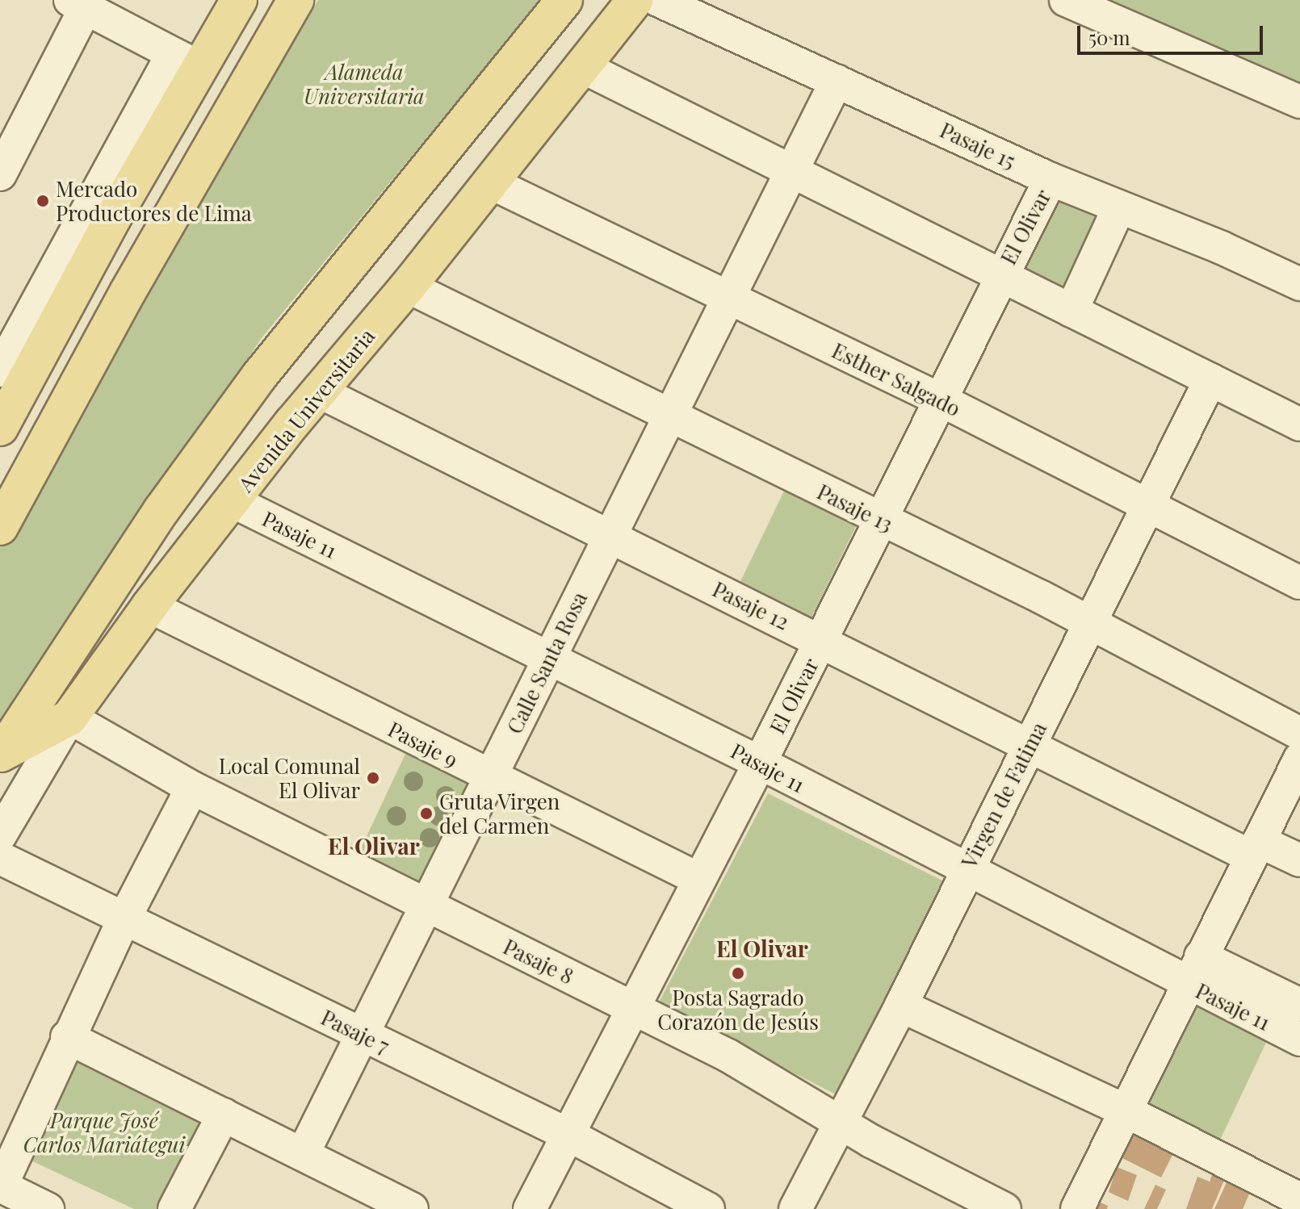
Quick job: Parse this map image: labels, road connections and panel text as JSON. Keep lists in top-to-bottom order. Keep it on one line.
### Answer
{"streets":{"main road":["Avenida Universitaria"],"street":["Pasaje 15","El Olivar","Esther Salgado","Pasaje 13","Pasaje 11","Pasaje 12","Calle Santa Rosa","Pasaje 9","Virgen de Fatima","Pasaje 8","Pasaje 7"]},"crossings":[["Pasaje 15","El Olivar"],["Pasaje 15","Calle Santa Rosa"],["El Olivar","Esther Salgado"],["El Olivar","Pasaje 13"],["El Olivar","Pasaje 11"],["El Olivar","Pasaje 12"],["El Olivar","Pasaje 9"],["El Olivar","Pasaje 8"],["El Olivar","Pasaje 7"],["Esther Salgado","Avenida Universitaria"],["Esther Salgado","Calle Santa Rosa"],["Esther Salgado","Virgen de Fatima"],["Avenida Universitaria","Pasaje 13"],["Avenida Universitaria","Pasaje 11"],["Avenida Universitaria","Pasaje 12"],["Avenida Universitaria","Pasaje 9"],["Avenida Universitaria","Pasaje 8"],["Pasaje 13","Calle Santa Rosa"],["Pasaje 13","Virgen de Fatima"],["Pasaje 11","Calle Santa Rosa"],["Pasaje 11","Virgen de Fatima"],["Pasaje 12","Calle Santa Rosa"],["Pasaje 12","Virgen de Fatima"],["Calle Santa Rosa","Pasaje 9"],["Calle Santa Rosa","Pasaje 8"],["Calle Santa Rosa","Pasaje 7"],["Virgen de Fatima","Pasaje 8"]],"districts":["El Olivar","El Olivar"],"parks":["Alameda Universitaria","Parque José Carlos Mariátegui"],"places":["Mercado Productores de Lima","Local Comunal El Olivar","Gruta Virgen del Carmen","Posta Sagrado Corazón de Jesús"],"scale_bar":"50 m"}
